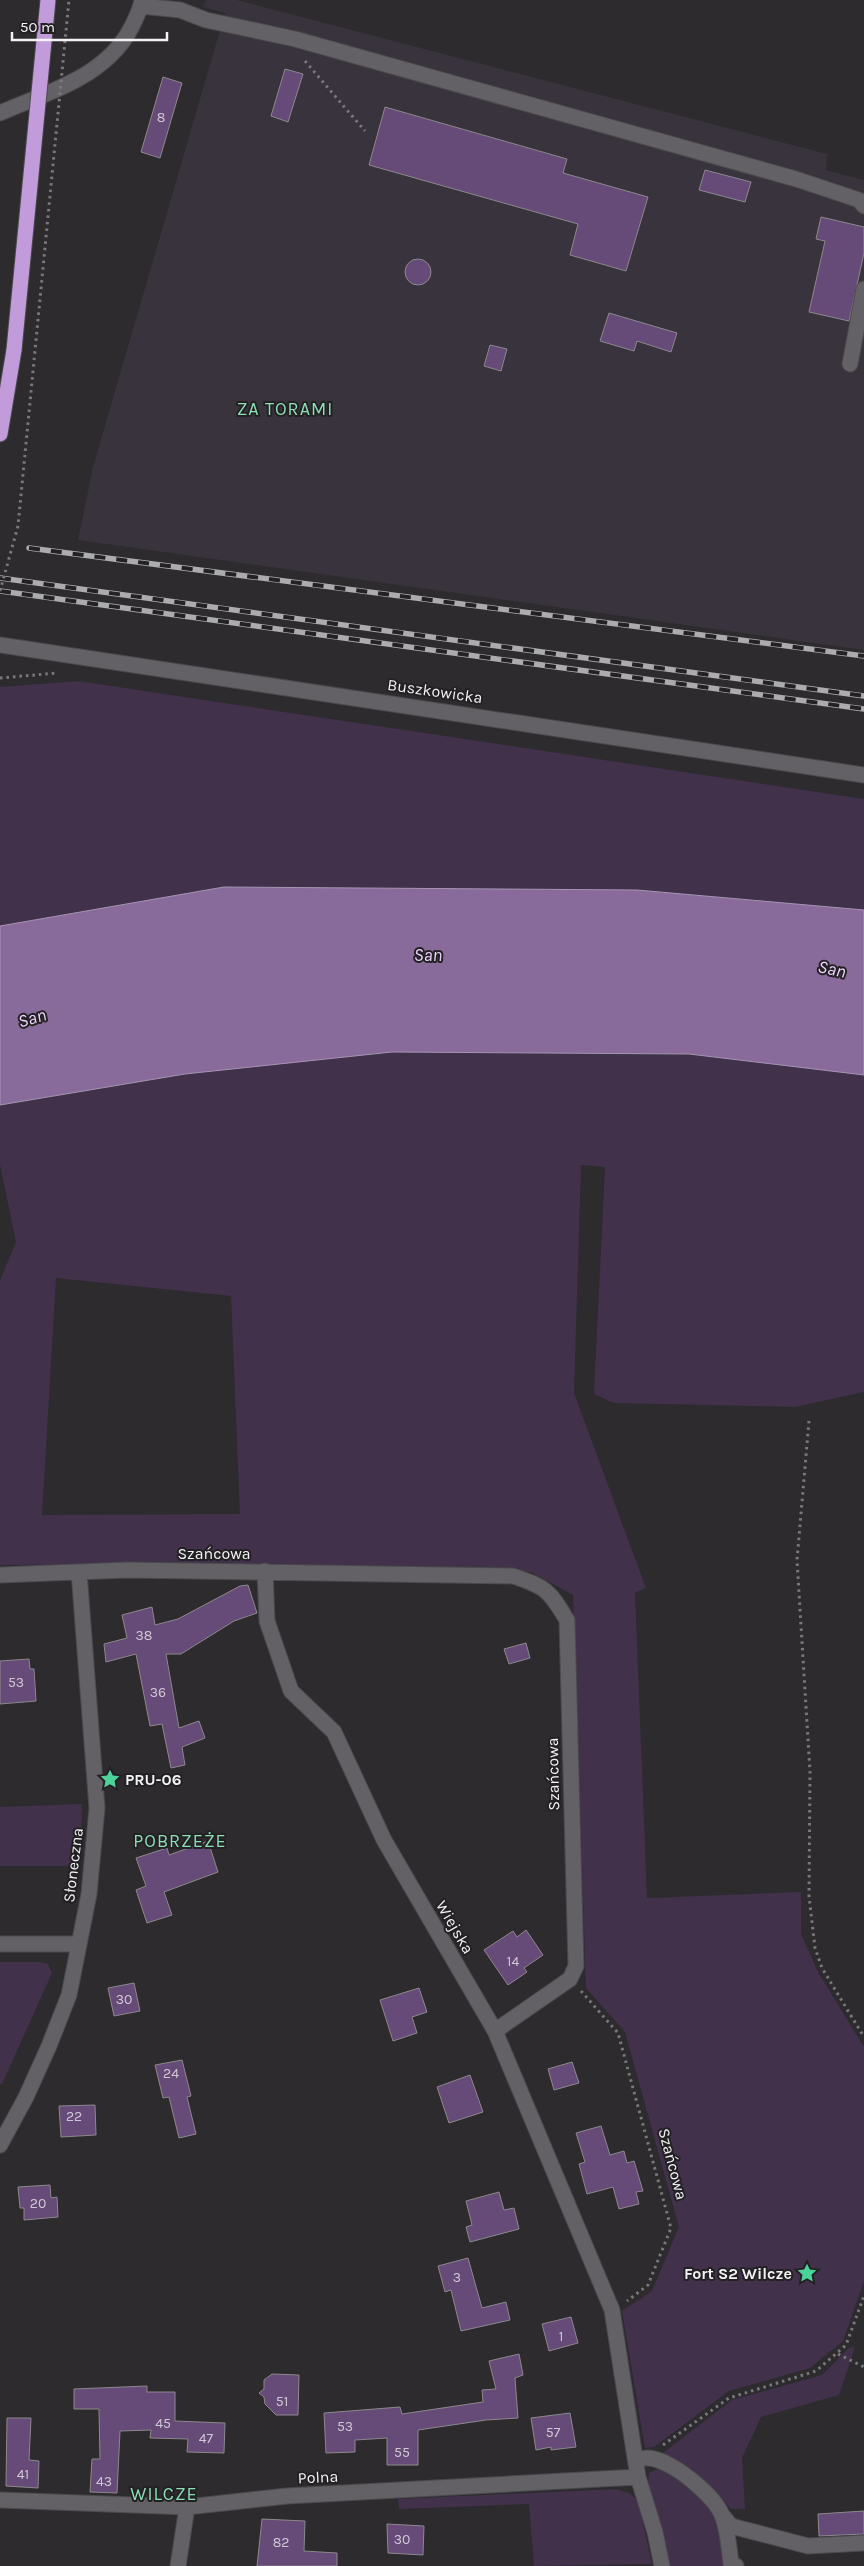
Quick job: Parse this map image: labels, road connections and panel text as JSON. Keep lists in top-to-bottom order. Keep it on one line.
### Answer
{"streets":{"street":["Buszkowicka","Szańcowa","Słoneczna","Wiejska","Polna"]},"crossings":[["Szańcowa","Słoneczna"],["Szańcowa","Wiejska"]],"districts":["ZA TORAMI","POBRZEŻE","WILCZE"],"water":["San"],"places":{"place":["PRU-06","Fort S2 Wilcze"]},"house_numbers":["8","38","53","36","14","30","24","22","20","3","1","51","45","53","57","47","55","41","43","30","82"],"scale_bar":"50 m"}
